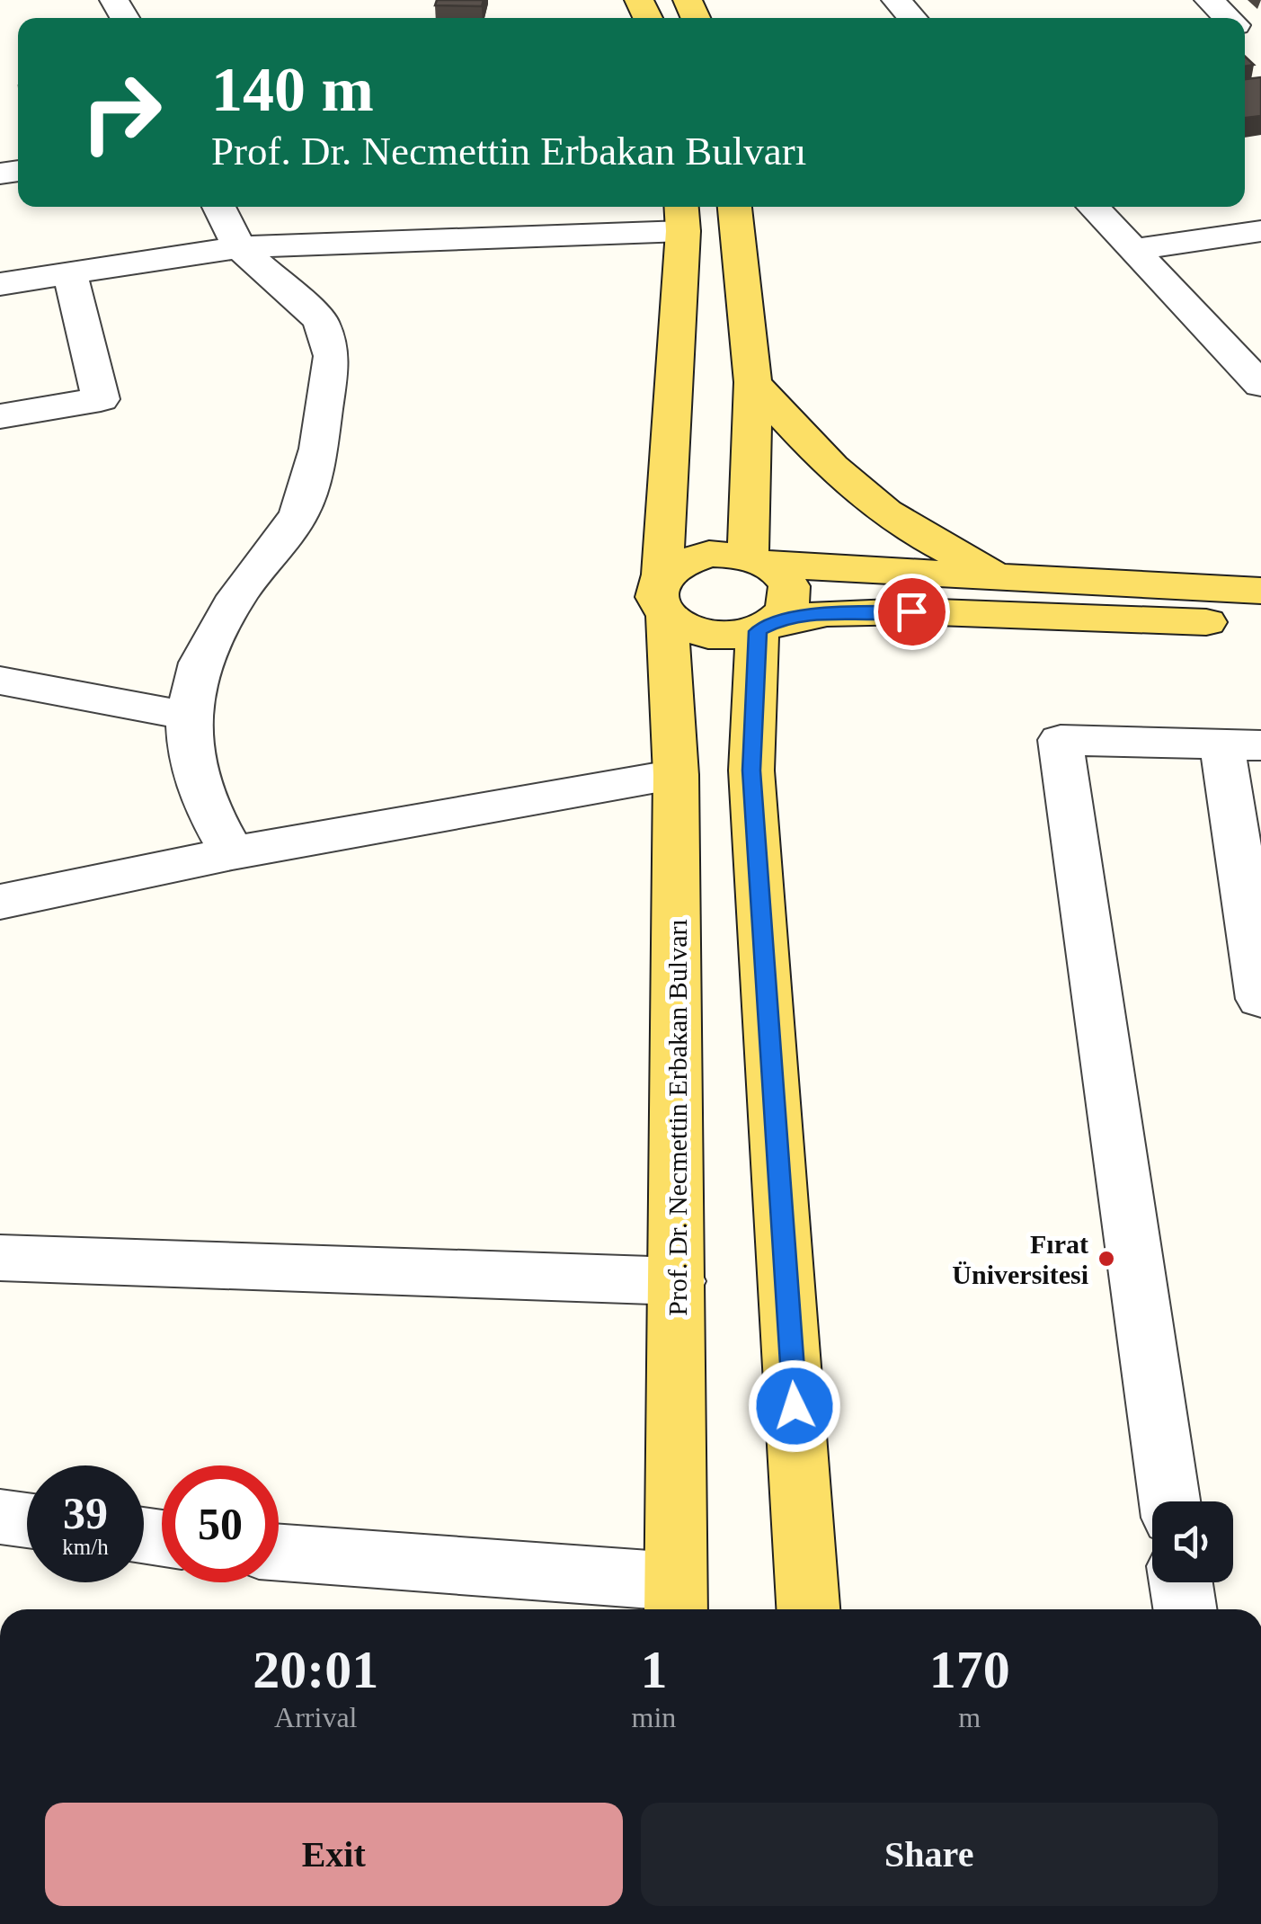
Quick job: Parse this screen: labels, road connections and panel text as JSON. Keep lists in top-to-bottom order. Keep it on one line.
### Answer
{"streets":{"main road":["Prof. Dr. Necmettin Erbakan Bulvarı"]},"places":["Fırat Üniversitesi"],"page":{"turn":["140 m","Prof. Dr. Necmettin Erbakan Bulvarı"],"speed":"39 km/h","limit":"50","eta":["20:01","Arrival","1","min","170","m"],"buttons":["Exit","Share"]}}
